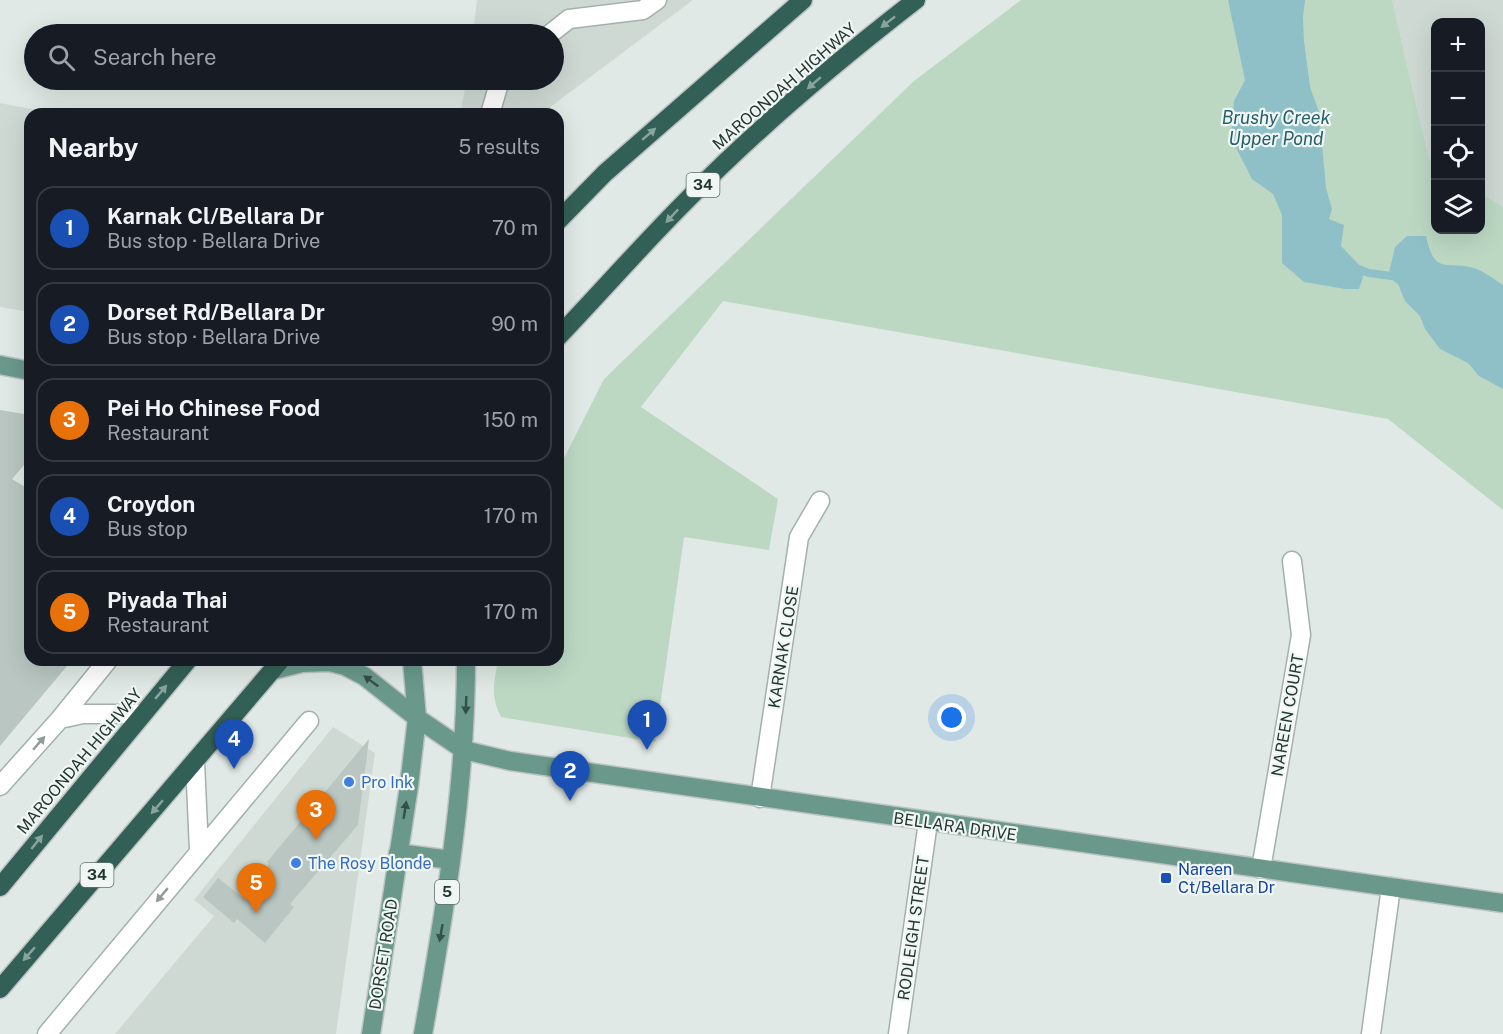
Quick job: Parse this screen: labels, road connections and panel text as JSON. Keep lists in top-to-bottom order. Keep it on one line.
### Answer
{"streets":{"highway":["MAROONDAH HIGHWAY","34"],"main road":["BELLARA DRIVE","5","DORSET ROAD"],"street":["KARNAK CLOSE","NAREEN COURT","RODLEIGH STREET"]},"crossings":[["KARNAK CLOSE","BELLARA DRIVE"],["NAREEN COURT","BELLARA DRIVE"],["BELLARA DRIVE","5"],["BELLARA DRIVE","RODLEIGH STREET"],["BELLARA DRIVE","DORSET ROAD"]],"water":["Brushy Creek Upper Pond"],"places":{"other":["Pro Ink","The Rosy Blonde"],"transit":["Nareen Ct/Bellara Dr"]},"page":{"map_buttons":["+","−"],"search":"Search here","heading":["Nearby","5 results"],"list":[{"mark":"1","name":"Karnak Cl/Bellara Dr","note":"Bus stop · Bellara Drive","value":"70 m"},{"mark":"2","name":"Dorset Rd/Bellara Dr","note":"Bus stop · Bellara Drive","value":"90 m"},{"mark":"3","name":"Pei Ho Chinese Food","note":"Restaurant","value":"150 m"},{"mark":"4","name":"Croydon","note":"Bus stop","value":"170 m"},{"mark":"5","name":"Piyada Thai","note":"Restaurant","value":"170 m"}],"pins":["1","4","2","3","5"]}}
